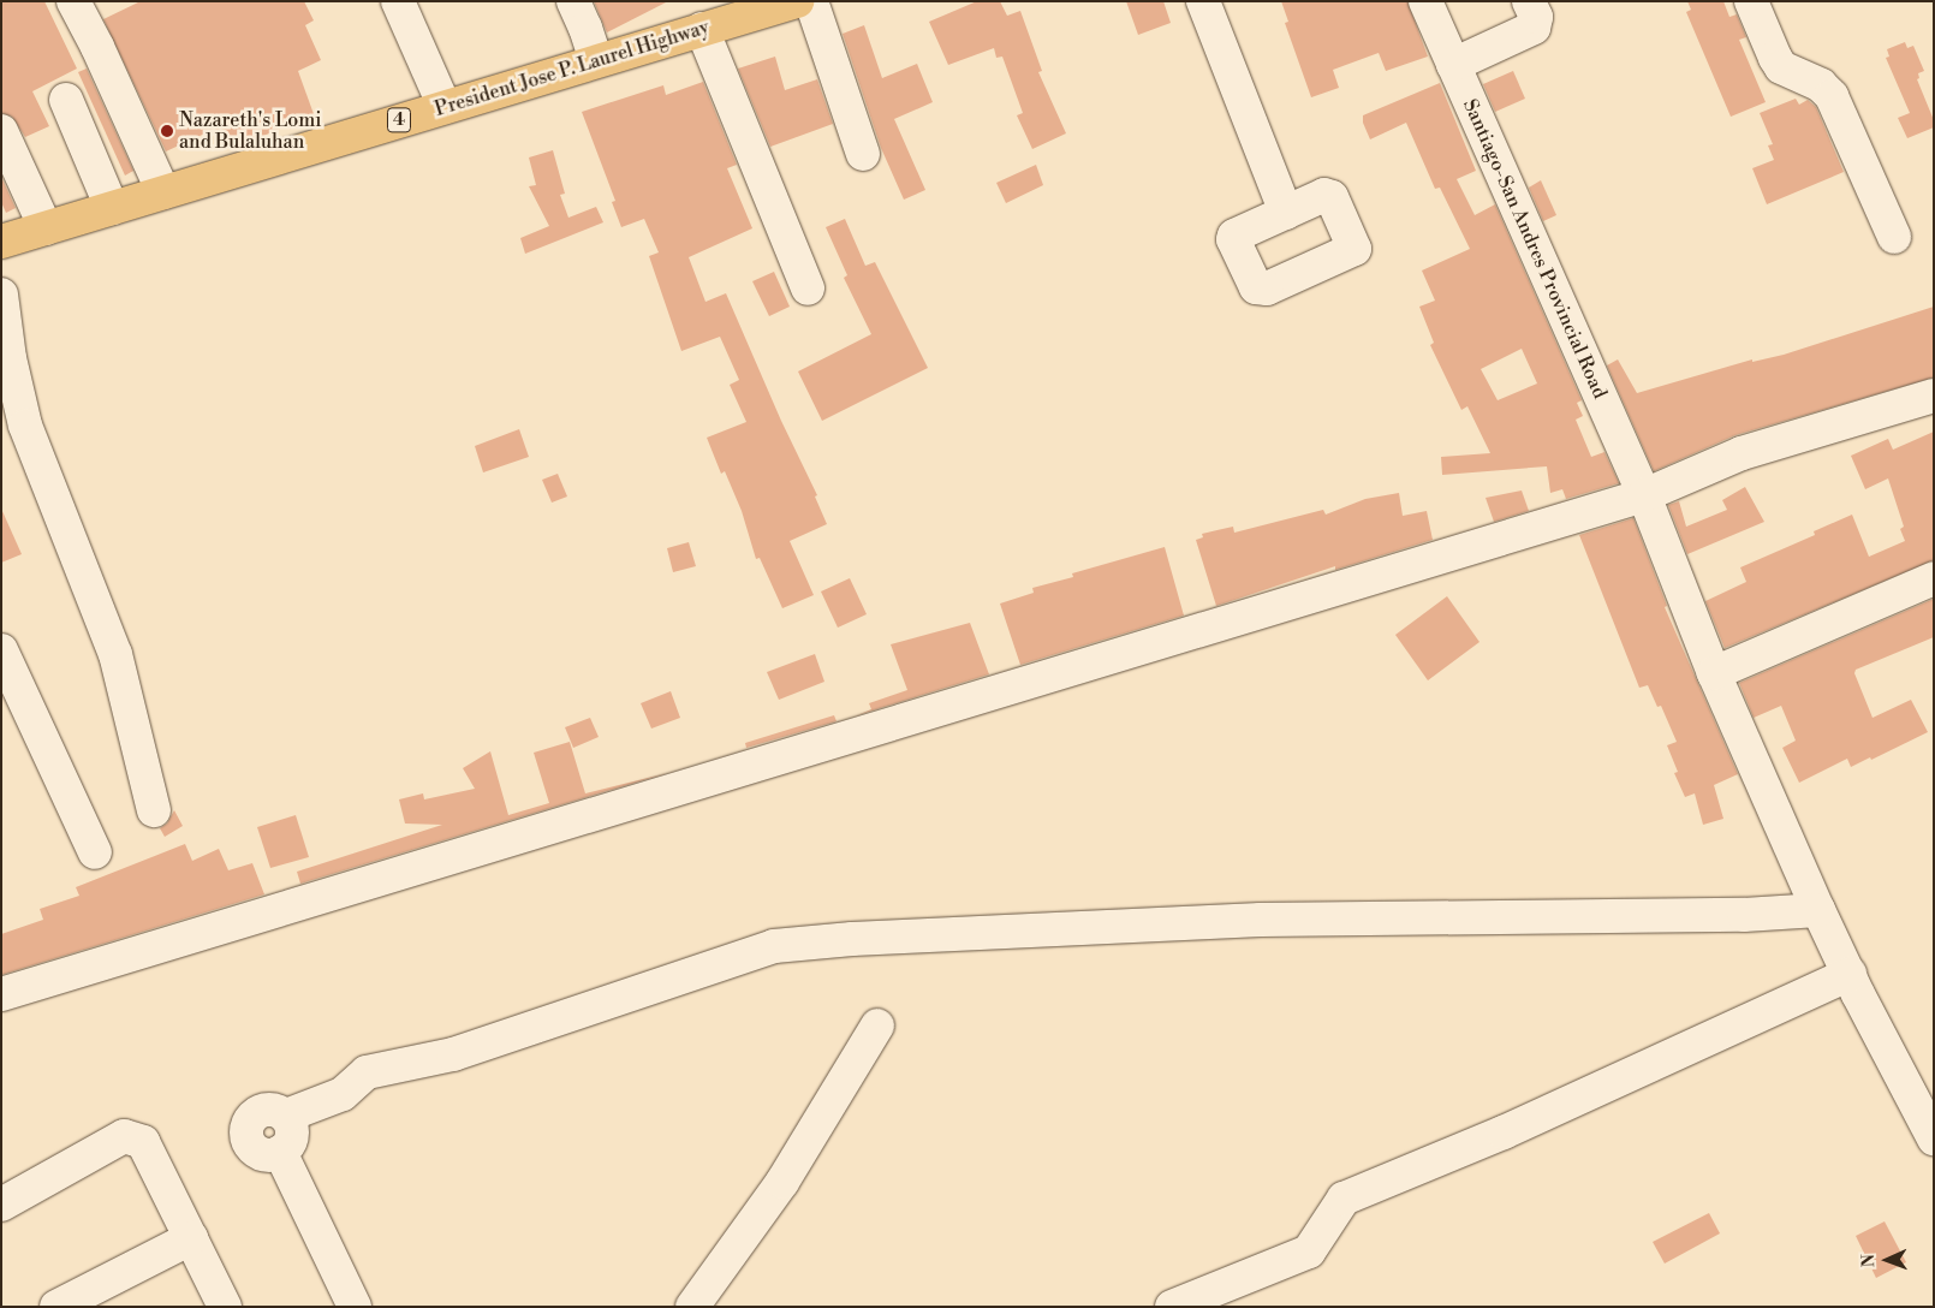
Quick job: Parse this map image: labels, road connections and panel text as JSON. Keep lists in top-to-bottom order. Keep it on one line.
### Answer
{"streets":{"highway":["President Jose P. Laurel Highway","4"],"street":["Santiago-San Andres Provincial Road"]},"places":["Nazareth's Lomi and Bulaluhan"],"north":"left"}
